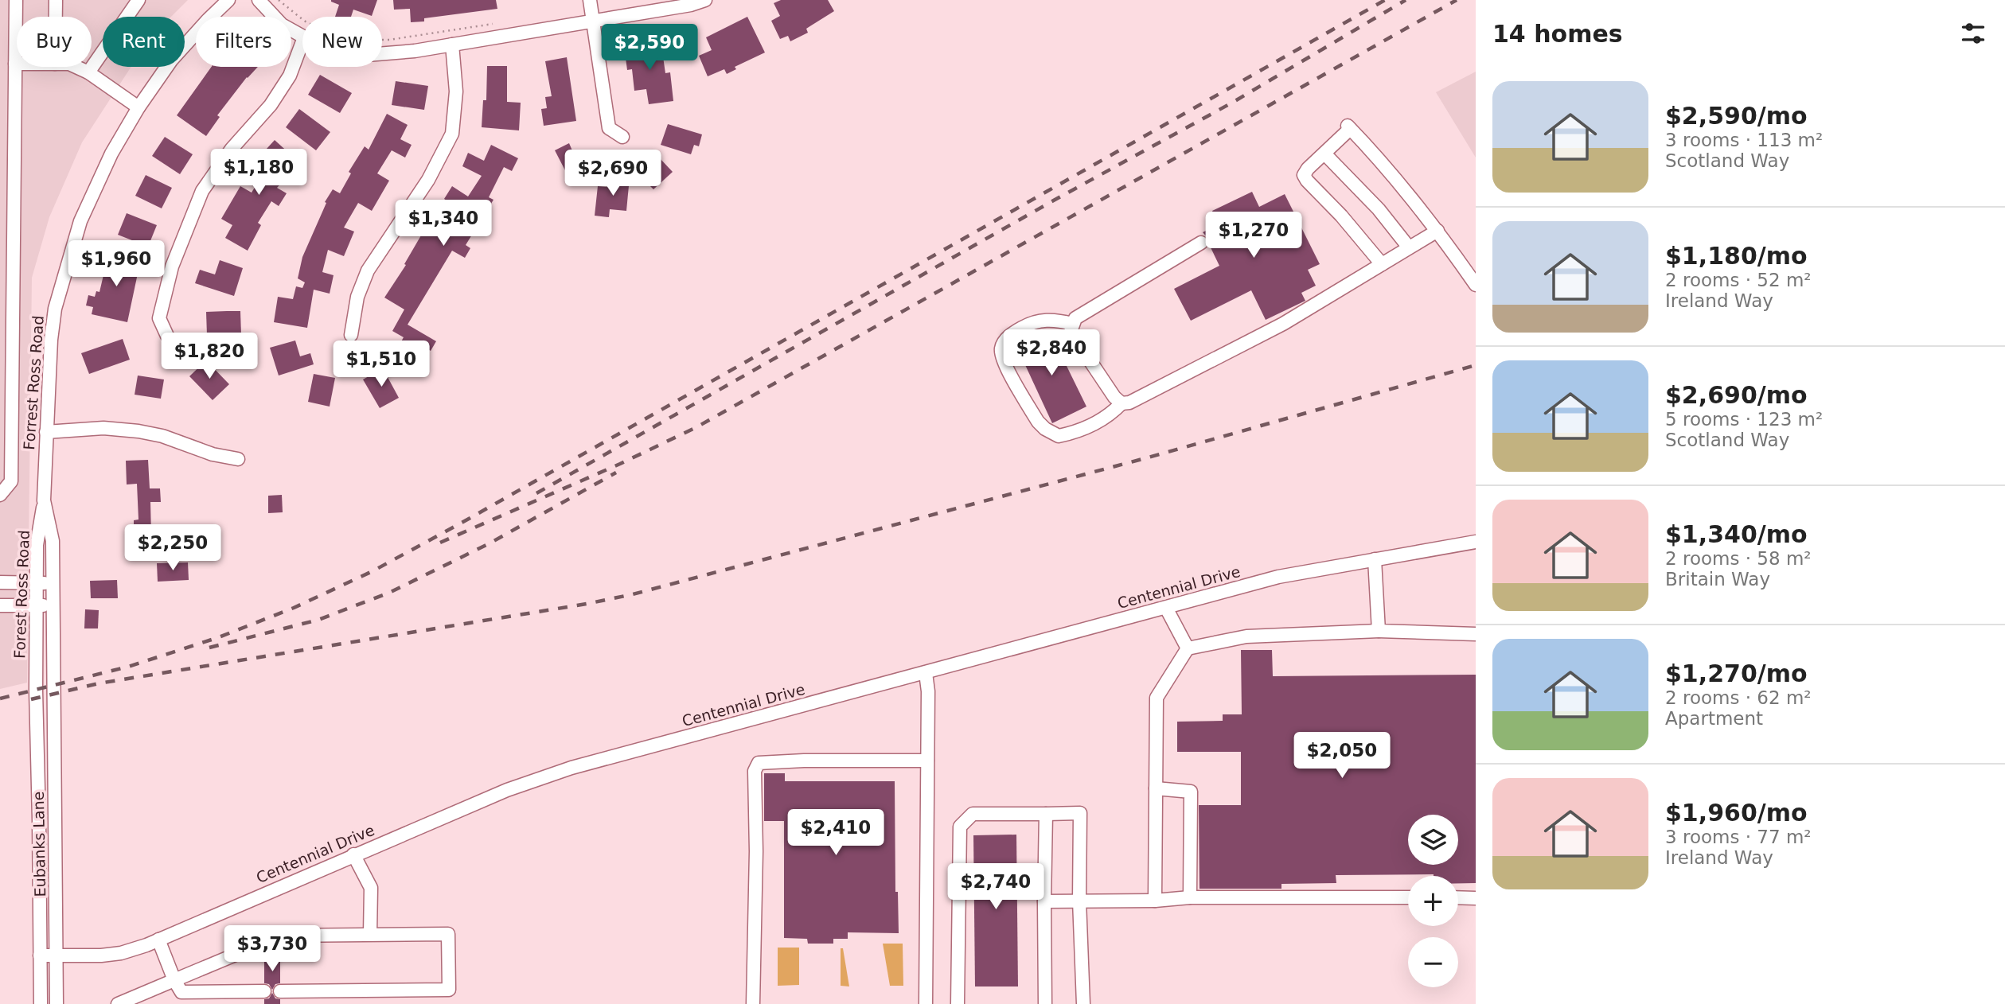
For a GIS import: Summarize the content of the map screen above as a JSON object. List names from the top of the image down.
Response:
{
  "streets": {
    "street": [
      "Forrest Ross Road",
      "Centennial Drive",
      "Forest Ross Road",
      "Eubanks Lane"
    ]
  },
  "crossings": [
    ["Forrest Ross Road", "Forest Ross Road"],
    ["Forrest Ross Road", "Eubanks Lane"],
    ["Centennial Drive", "Eubanks Lane"],
    ["Forest Ross Road", "Eubanks Lane"]
  ],
  "page": {
    "heading": "14 homes",
    "chip": [
      "Buy",
      "Rent",
      "Filters",
      "New"
    ],
    "price": [
      "$2,590",
      "$1,180",
      "$2,690",
      "$1,340",
      "$1,270",
      "$1,960",
      "$2,840",
      "$1,820",
      "$1,510",
      "$2,250",
      "$2,050",
      "$2,410",
      "$2,740",
      "$3,730"
    ],
    "list": [
      {
        "name": "$2,590/mo",
        "note": "3 rooms · 113 m² · Scotland Way"
      },
      {
        "name": "$1,180/mo",
        "note": "2 rooms · 52 m² · Ireland Way"
      },
      {
        "name": "$2,690/mo",
        "note": "5 rooms · 123 m² · Scotland Way"
      },
      {
        "name": "$1,340/mo",
        "note": "2 rooms · 58 m² · Britain Way"
      },
      {
        "name": "$1,270/mo",
        "note": "2 rooms · 62 m² · Apartment"
      },
      {
        "name": "$1,960/mo",
        "note": "3 rooms · 77 m² · Ireland Way"
      }
    ],
    "map_buttons": ["+", "−"]
  }
}
